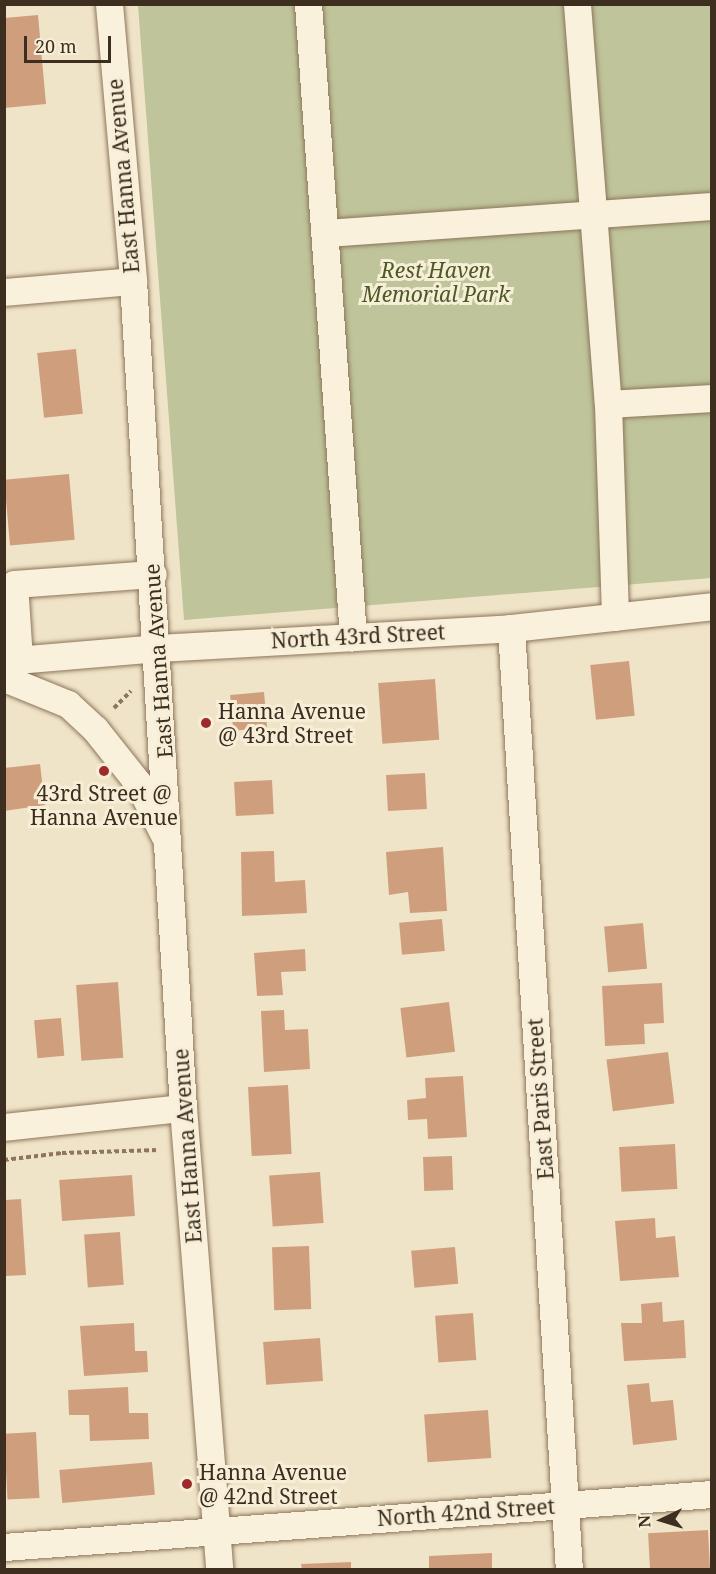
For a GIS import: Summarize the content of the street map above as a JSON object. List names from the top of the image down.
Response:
{
  "streets": {
    "street": [
      "East Hanna Avenue",
      "North 43rd Street",
      "East Paris Street",
      "North 42nd Street"
    ]
  },
  "crossings": [
    ["East Hanna Avenue", "North 43rd Street"],
    ["East Hanna Avenue", "North 42nd Street"],
    ["North 43rd Street", "East Paris Street"],
    ["East Paris Street", "North 42nd Street"]
  ],
  "parks": ["Rest Haven Memorial Park"],
  "places": ["Hanna Avenue @ 43rd Street", "43rd Street @ Hanna Avenue", "Hanna Avenue @ 42nd Street"],
  "scale_bar": "20 m",
  "north": "left"
}
